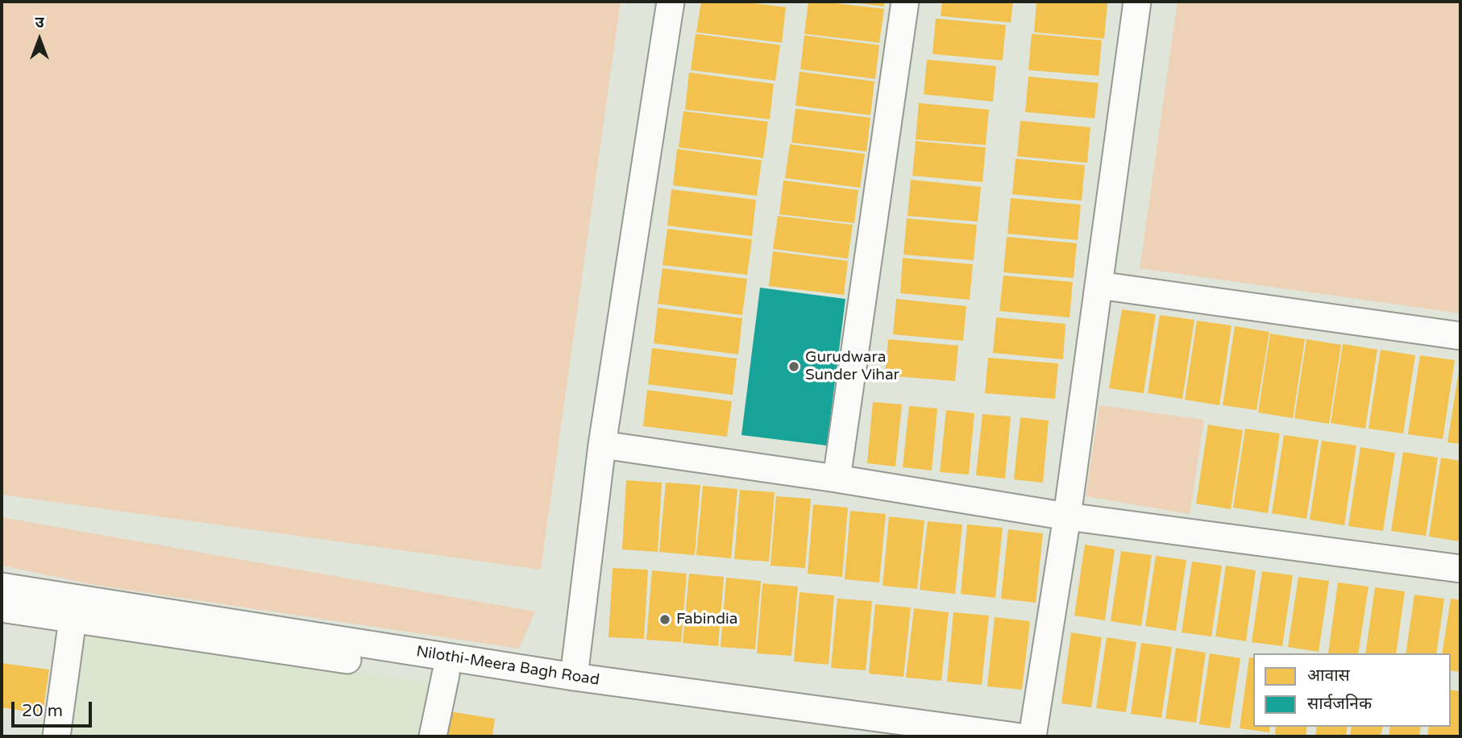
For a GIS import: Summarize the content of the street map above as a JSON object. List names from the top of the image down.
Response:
{
  "streets": {
    "street": ["Nilothi-Meera Bagh Road"]
  },
  "places": ["Gurudwara Sunder Vihar", "Fabindia"],
  "legend": ["आवास", "सार्वजनिक"],
  "scale_bar": "20 m",
  "north": "top"
}
